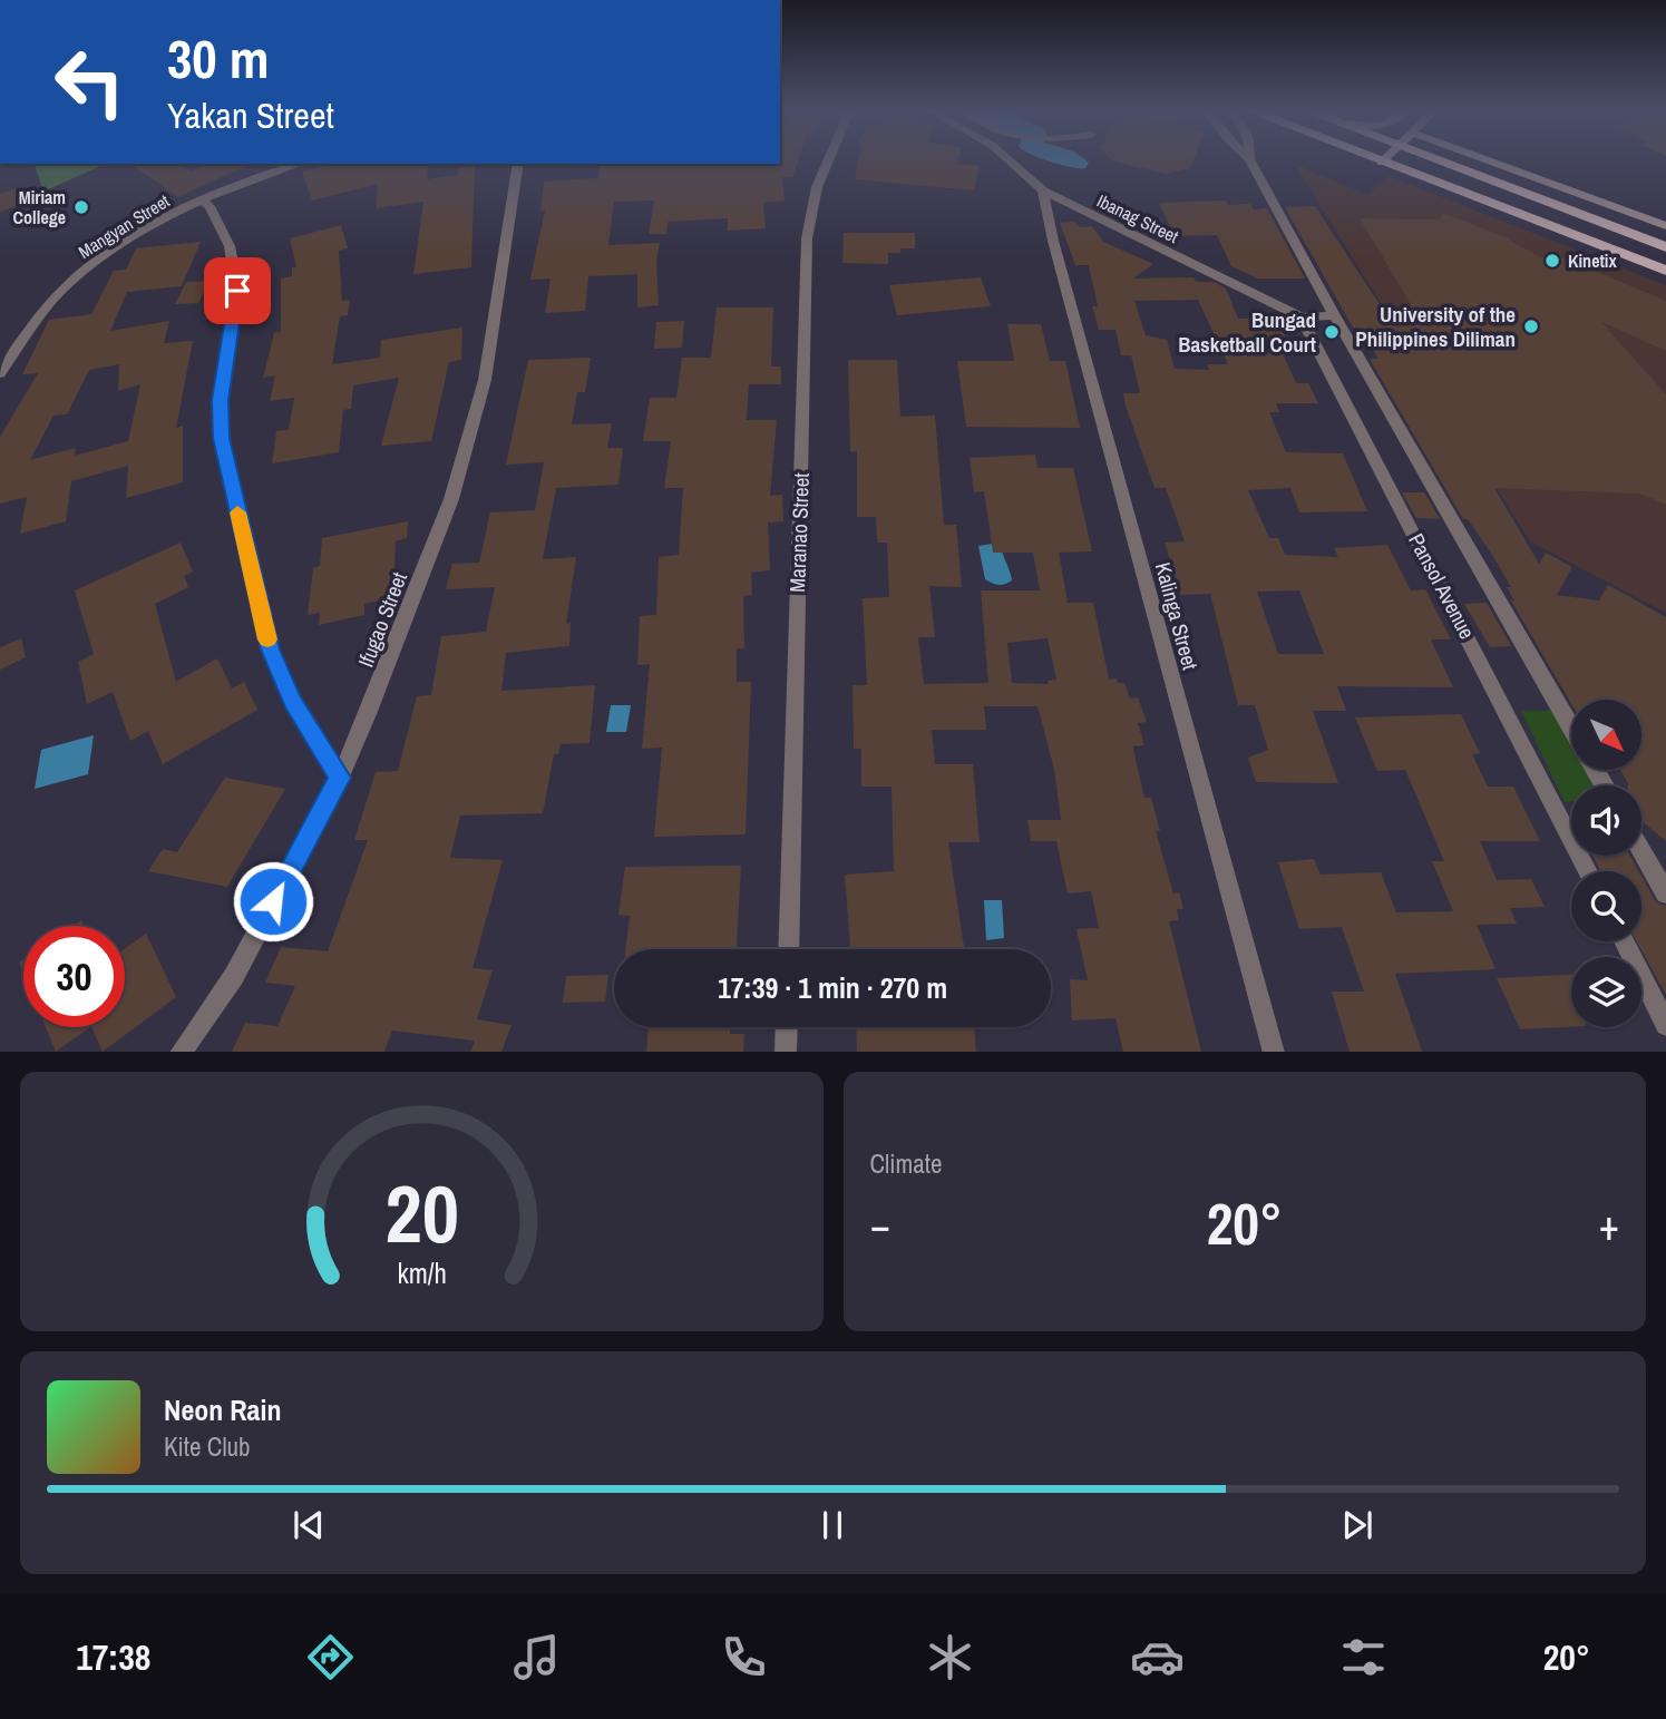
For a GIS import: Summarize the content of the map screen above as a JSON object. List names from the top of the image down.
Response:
{
  "streets": {
    "street": [
      "Ibanag Street",
      "Mangyan Street",
      "Maranao Street",
      "Pansol Avenue",
      "Kalinga Street",
      "Ifugao Street"
    ]
  },
  "crossings": [
    ["Ibanag Street", "Pansol Avenue"],
    ["Ibanag Street", "Kalinga Street"]
  ],
  "places": [
    "Miriam College",
    "Kinetix",
    "University of the Philippines Diliman",
    "Bungad Basketball Court"
  ],
  "north": "bottom right",
  "page": {
    "turn": ["30 m", "Yakan Street"],
    "limit": "30",
    "trip": "17:39 · 1 min · 270 m",
    "tile": "Climate",
    "heat": ["−", "20°", "+"],
    "song": ["Neon Rain", "Kite Club"],
    "tabs": ["17:38", "20°"],
    "gauge": ["20", "km/h"]
  }
}
